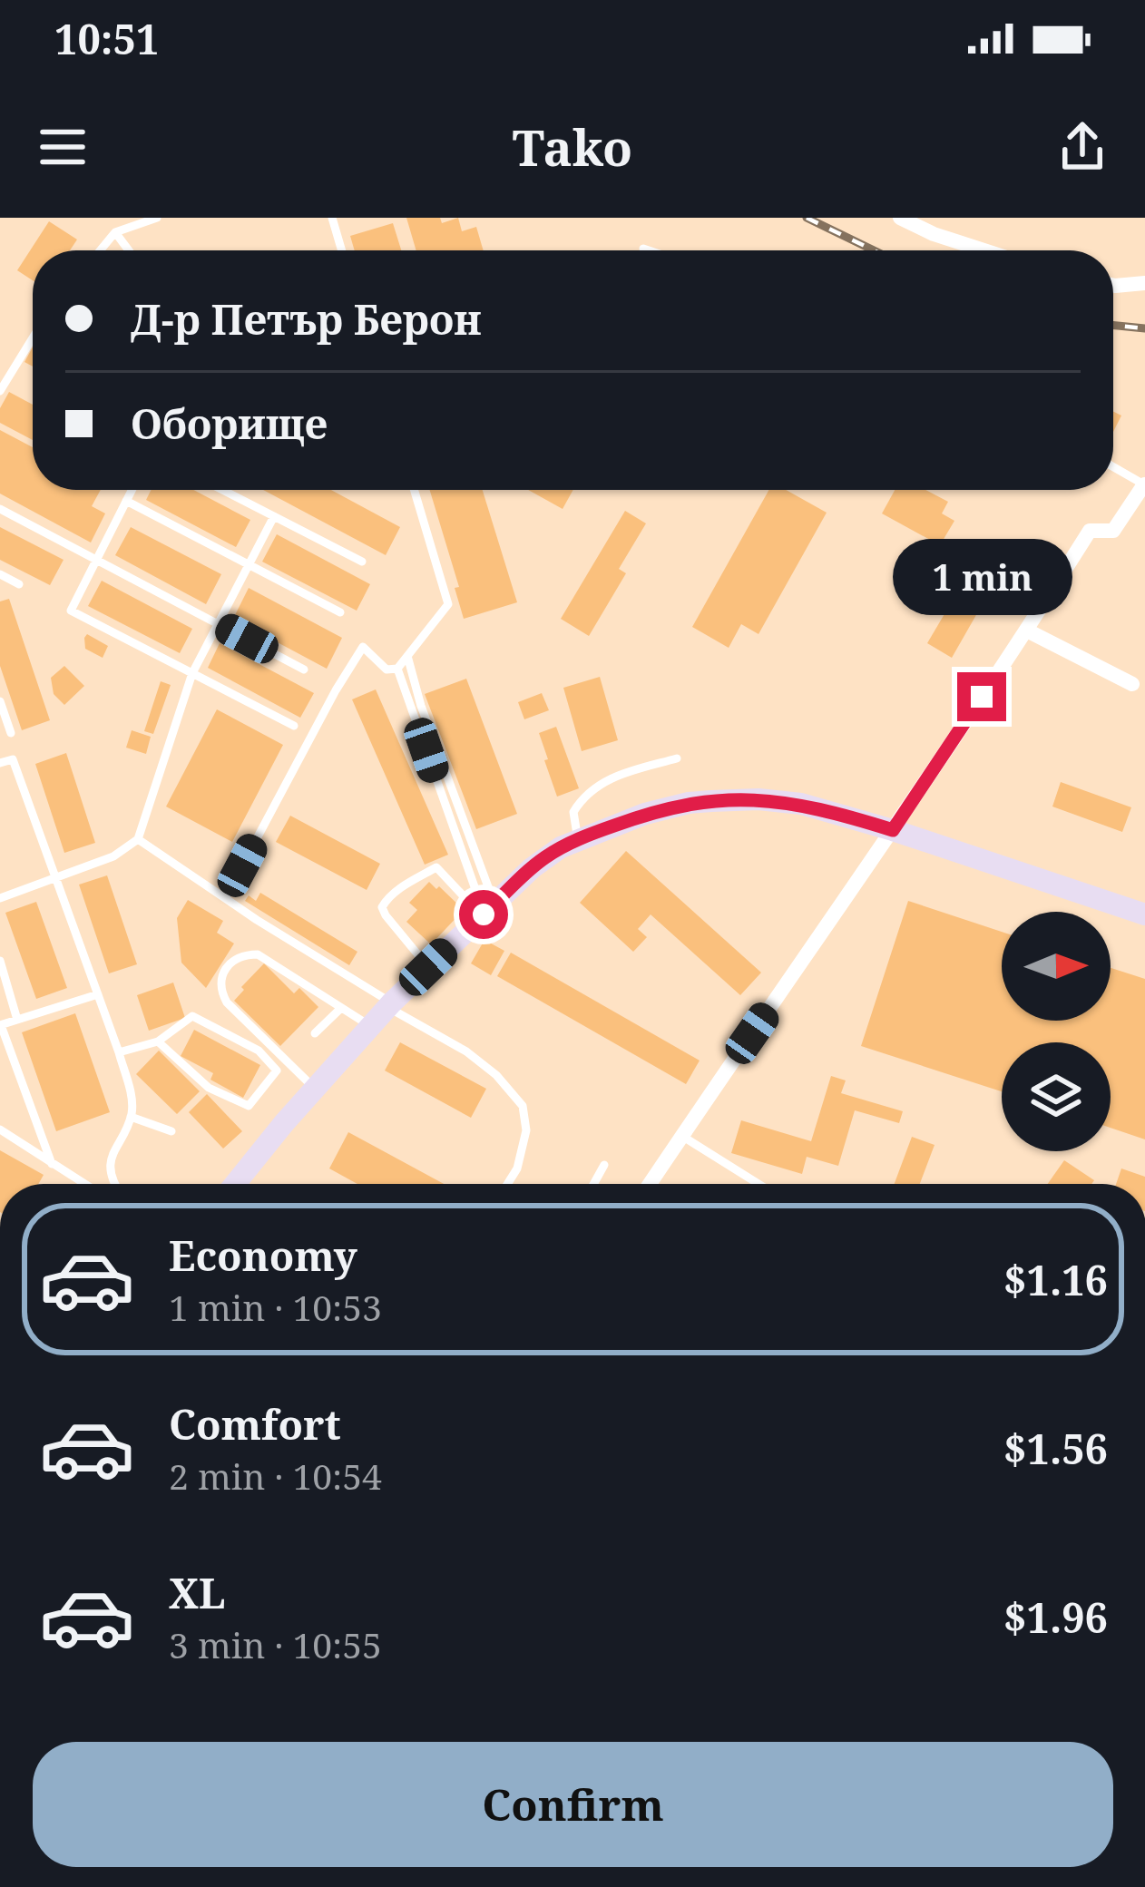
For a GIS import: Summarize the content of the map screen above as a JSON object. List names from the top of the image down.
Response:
{
  "north": "right",
  "page": {
    "status": "10:51",
    "header": "Tako",
    "banner": ["Д-р Петър Берон", "Оборище"],
    "bubble": "1 min",
    "list": [
      {
        "name": "Economy",
        "note": "1 min · 10:53",
        "value": "$1.16"
      },
      {
        "name": "Comfort",
        "note": "2 min · 10:54",
        "value": "$1.56"
      },
      {
        "name": "XL",
        "note": "3 min · 10:55",
        "value": "$1.96"
      }
    ],
    "buttons": "Confirm"
  }
}
